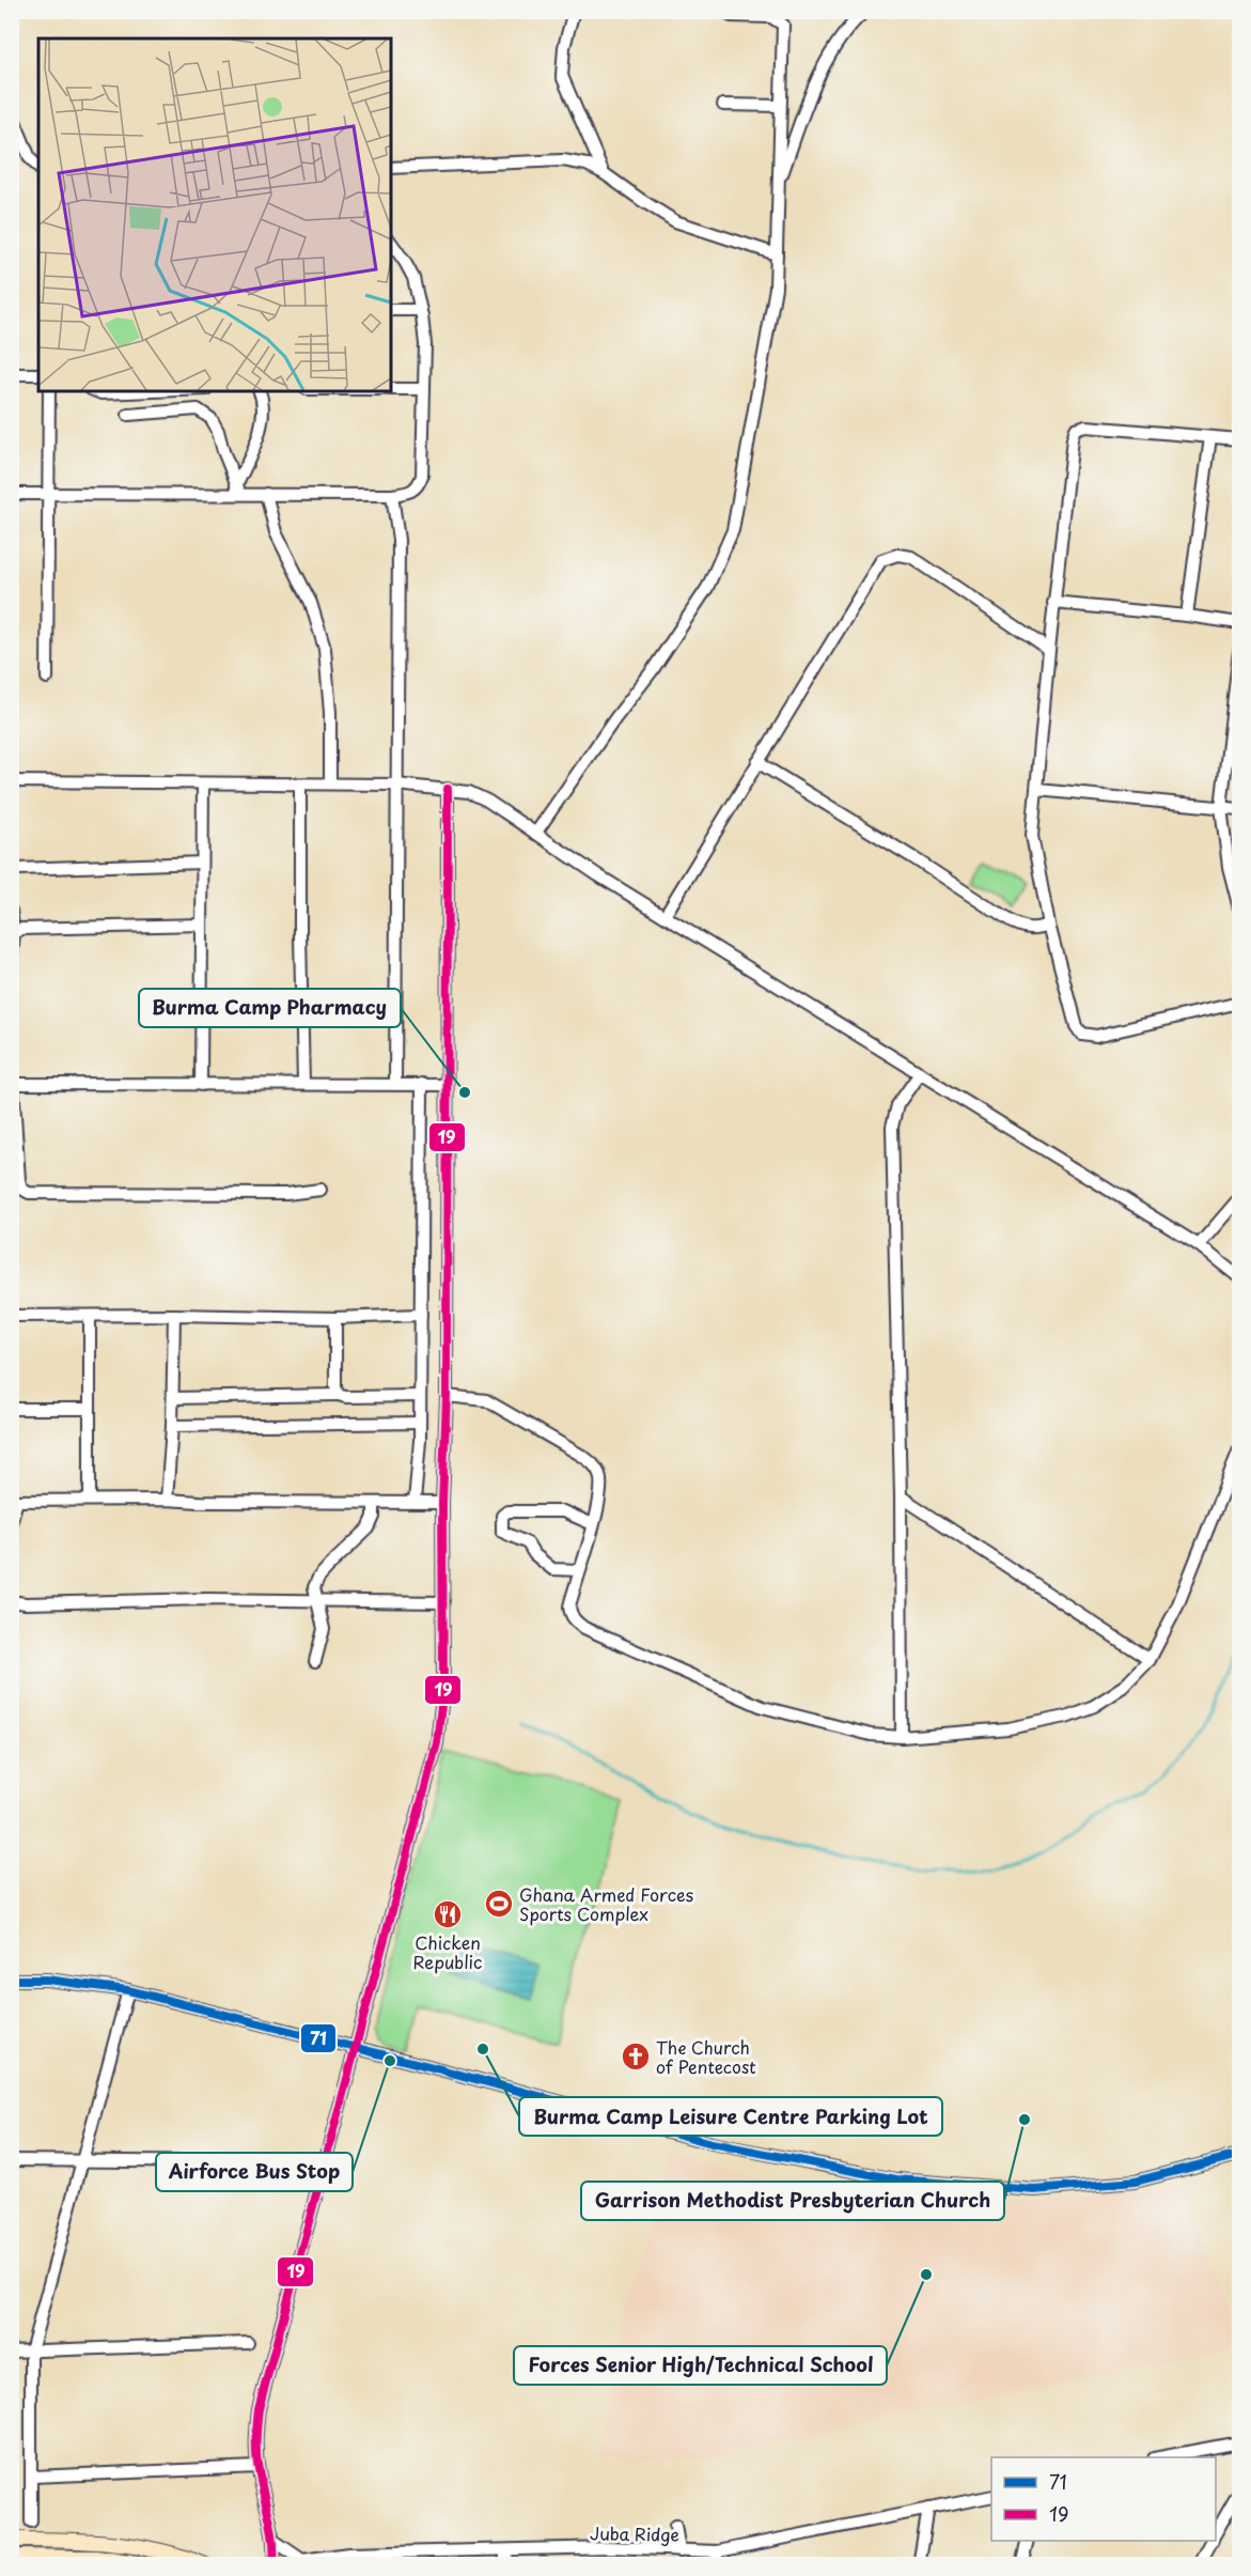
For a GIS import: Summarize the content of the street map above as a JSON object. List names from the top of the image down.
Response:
{
  "streets": {
    "street": ["Juba Ridge"]
  },
  "places": {
    "other": [
      "Burma Camp Pharmacy",
      "Burma Camp Leisure Centre Parking Lot",
      "Airforce Bus Stop",
      "Garrison Methodist Presbyterian Church",
      "Forces Senior High/Technical School"
    ],
    "sports": ["Ghana Armed Forces Sports Complex"],
    "restaurant": ["Chicken Republic"],
    "church": ["The Church of Pentecost"]
  },
  "lines": ["transit line 19", "transit line 71"],
  "legend": ["71", "19"]
}
